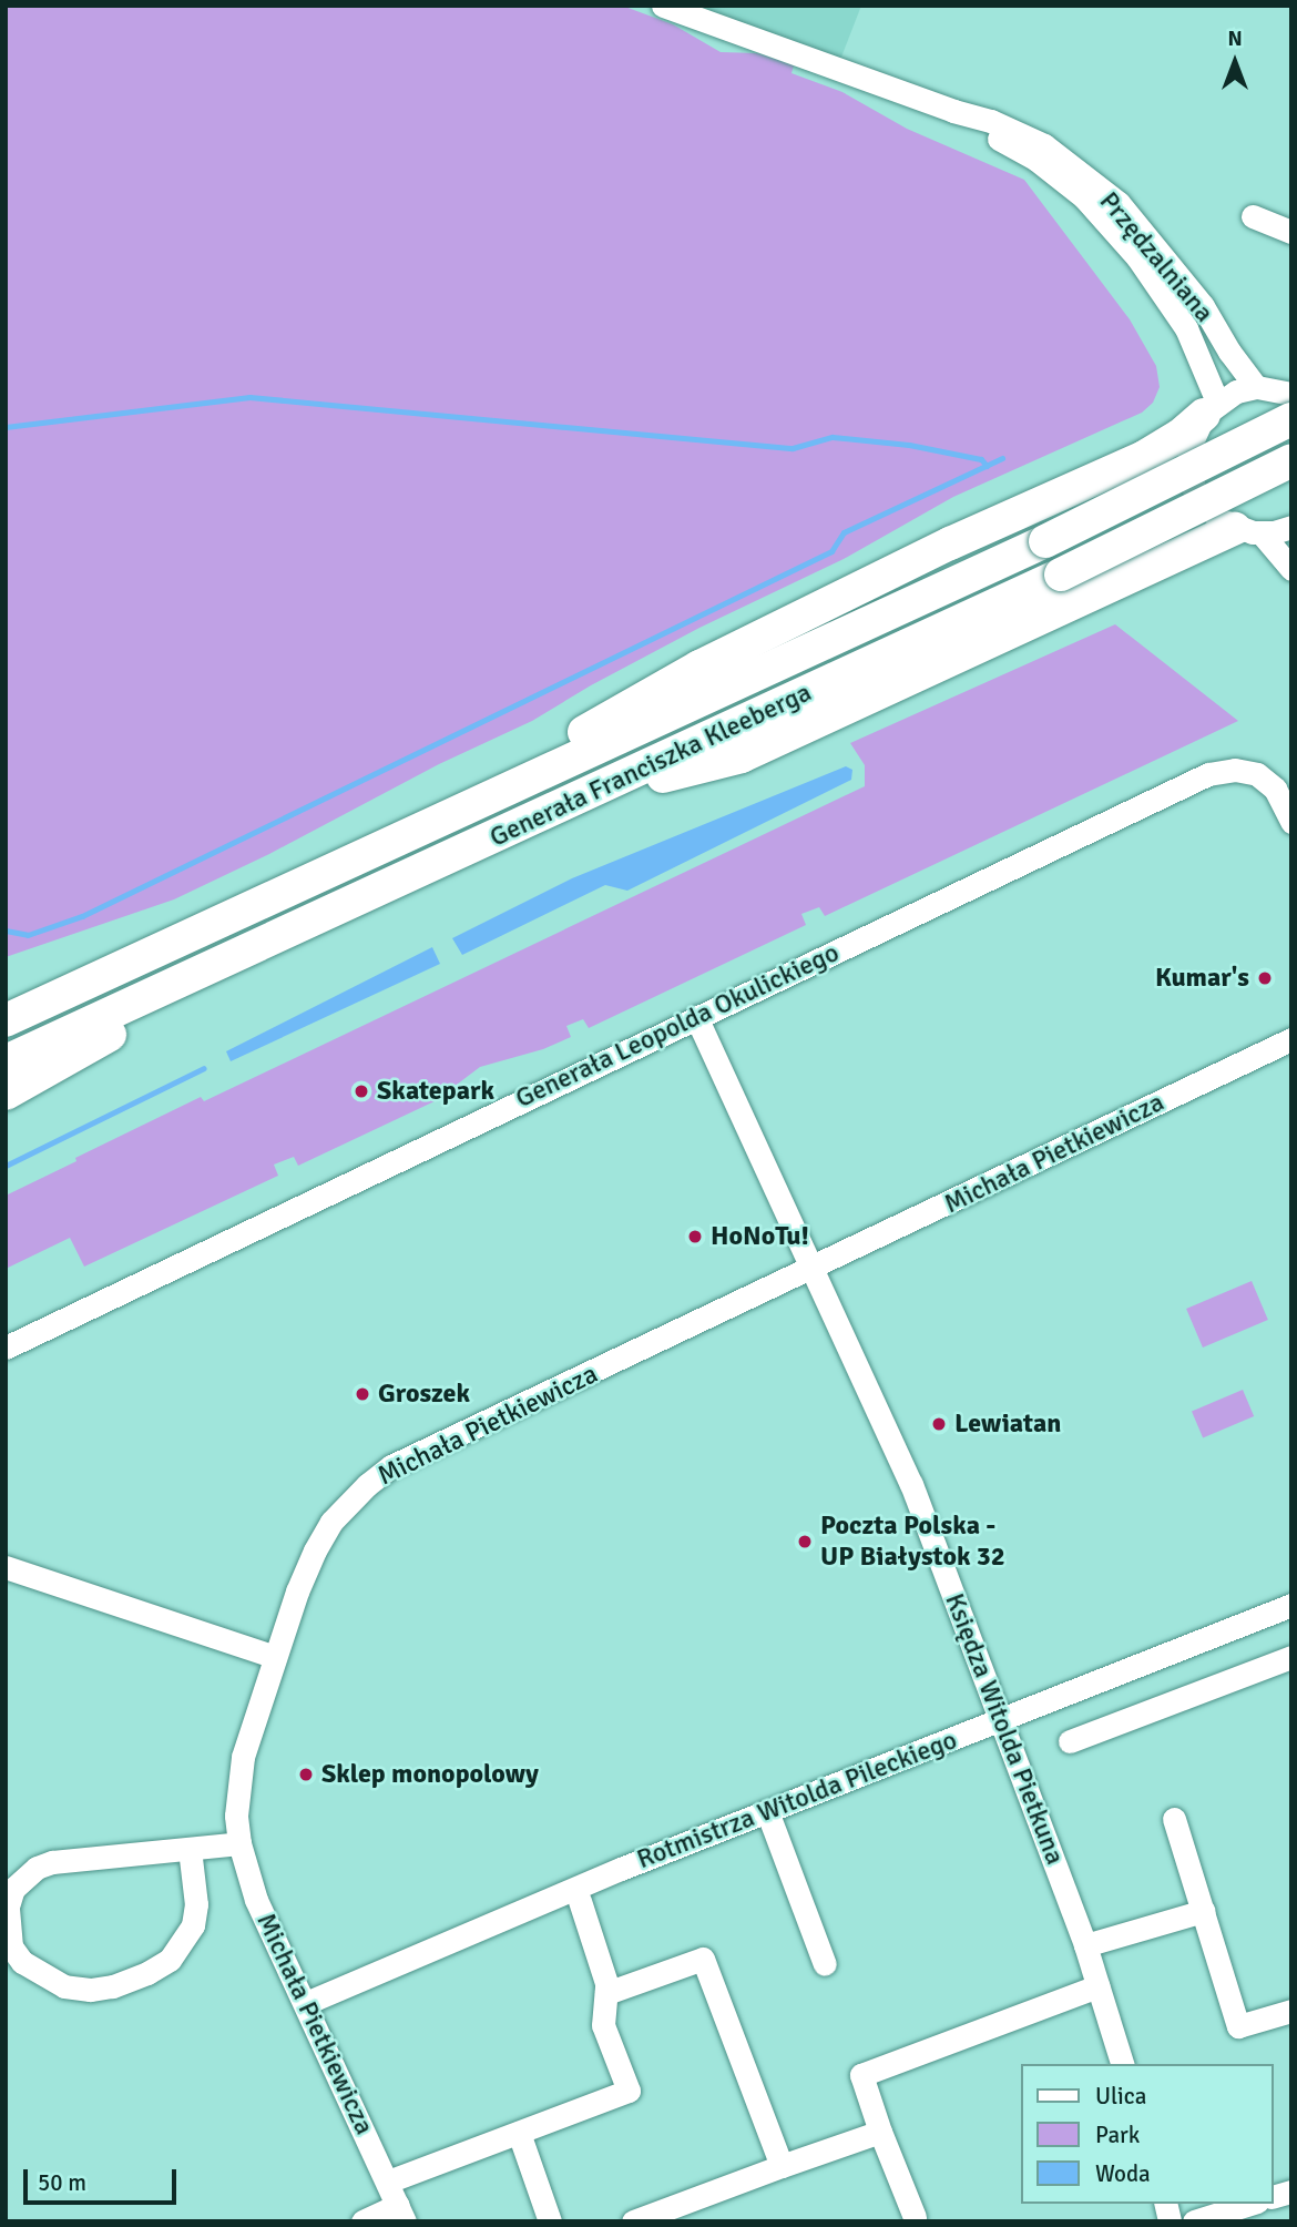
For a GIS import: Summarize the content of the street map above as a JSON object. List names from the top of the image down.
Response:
{
  "streets": {
    "highway": ["Generała Franciszka Kleeberga"],
    "street": [
      "Przędzalniana",
      "Generała Leopolda Okulickiego",
      "Michała Pietkiewicza",
      "Księdza Witolda Pietkuna",
      "Rotmistrza Witolda Pileckiego"
    ]
  },
  "crossings": [
    ["Generała Leopolda Okulickiego", "Księdza Witolda Pietkuna"],
    ["Michała Pietkiewicza", "Księdza Witolda Pietkuna"],
    ["Michała Pietkiewicza", "Rotmistrza Witolda Pileckiego"],
    ["Księdza Witolda Pietkuna", "Rotmistrza Witolda Pileckiego"]
  ],
  "places": [
    "Kumar's",
    "Skatepark",
    "HoNoTu!",
    "Groszek",
    "Lewiatan",
    "Poczta Polska - UP Białystok 32",
    "Sklep monopolowy"
  ],
  "legend": ["Ulica", "Park", "Woda"],
  "scale_bar": "50 m",
  "north": "top"
}
